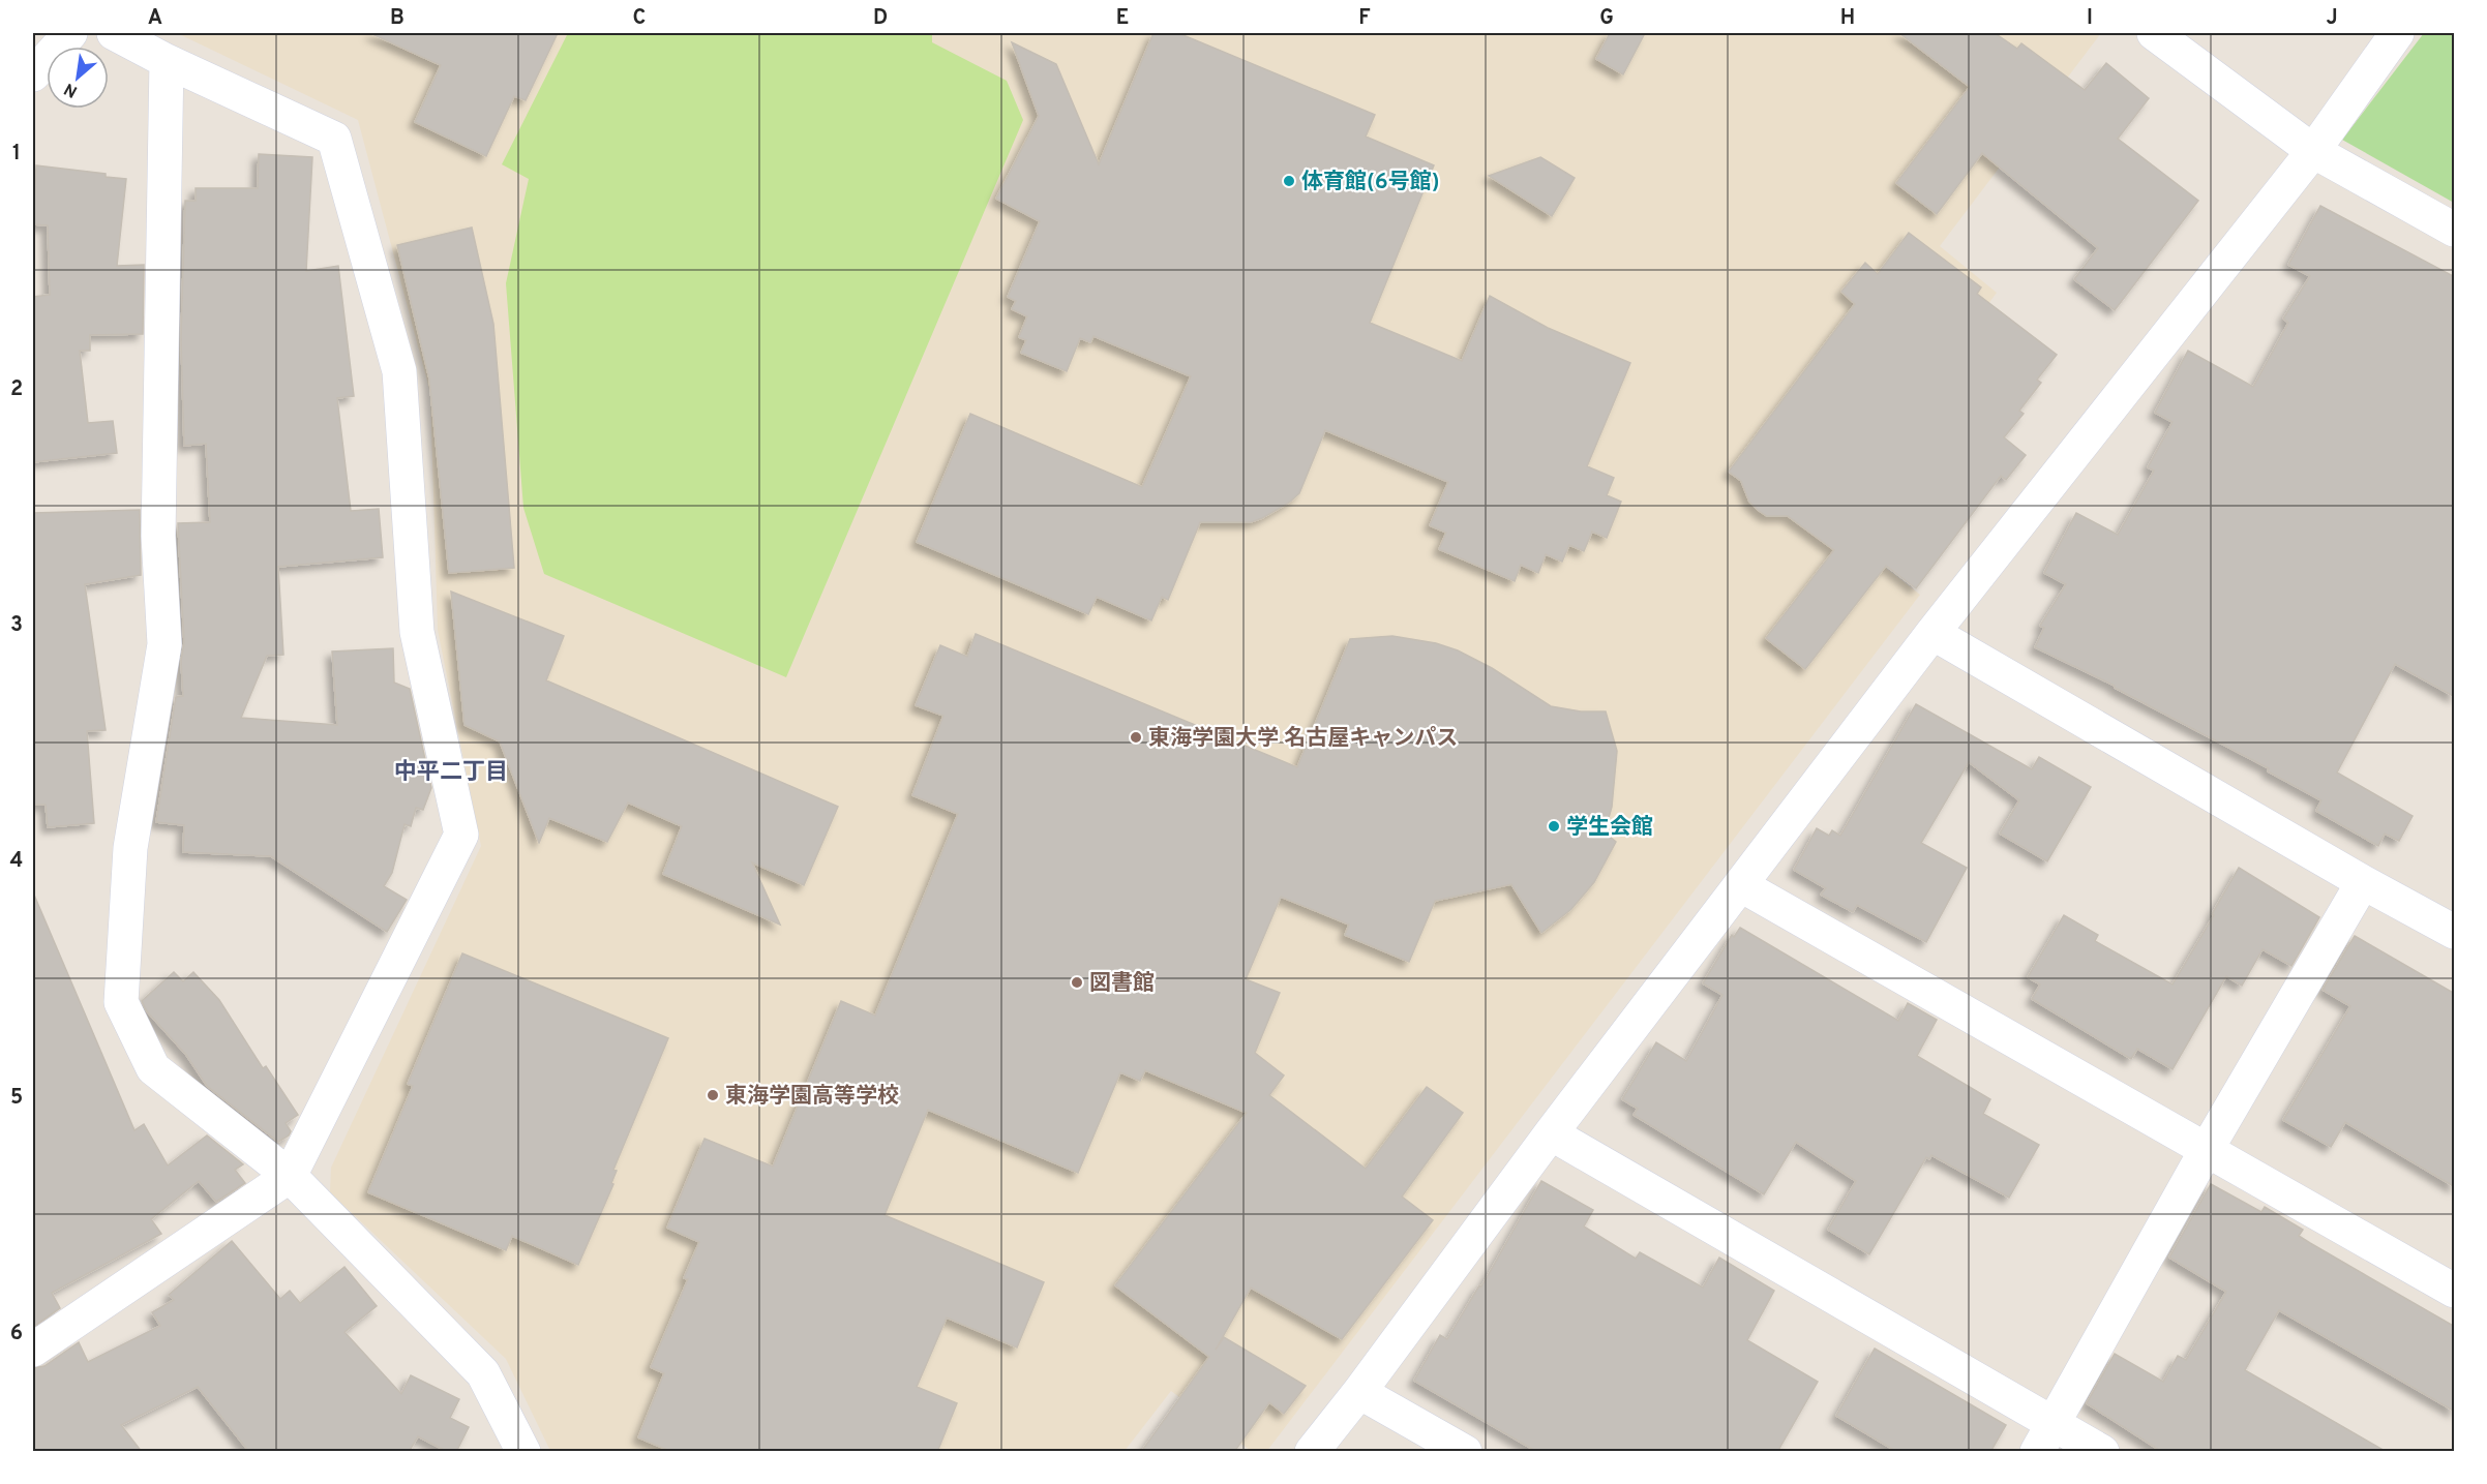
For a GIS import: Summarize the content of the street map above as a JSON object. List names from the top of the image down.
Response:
{
  "districts": ["中平二丁目"],
  "places": [
    "体育館(6号館)",
    "東海学園大学 名古屋キャンパス",
    "学生会館",
    "図書館",
    "東海学園高等学校"
  ],
  "north": "bottom left",
  "grid": {
    "columns": [
      "A",
      "B",
      "C",
      "D",
      "E",
      "F",
      "G",
      "H",
      "I",
      "J"
    ],
    "rows": [
      "1",
      "2",
      "3",
      "4",
      "5",
      "6"
    ]
  }
}
